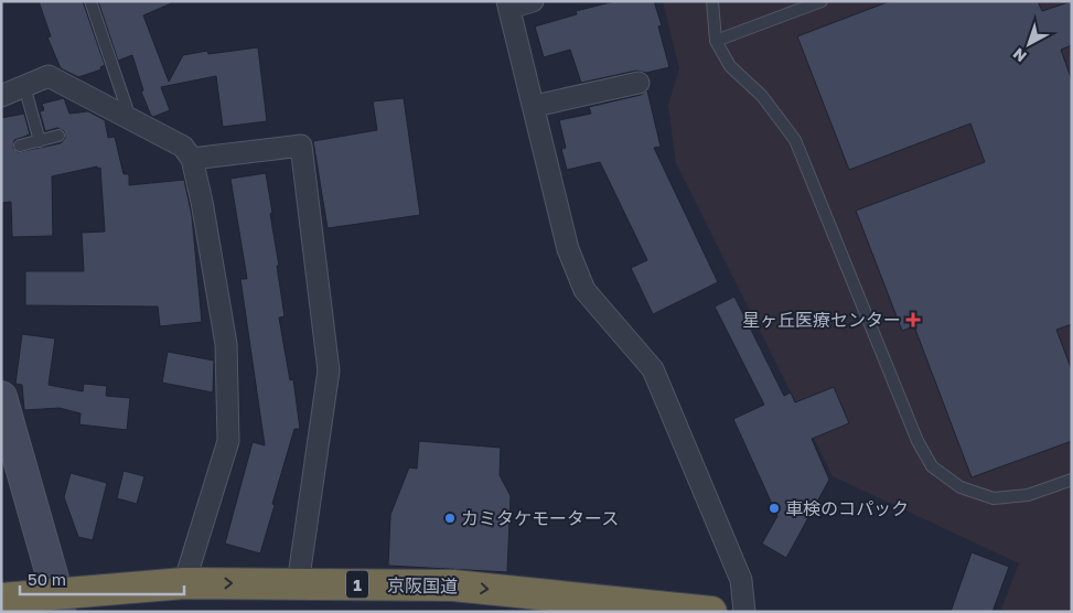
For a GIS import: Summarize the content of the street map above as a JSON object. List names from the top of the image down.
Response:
{
  "streets": {
    "highway": ["1", "京阪国道"]
  },
  "one_way": ["京阪国道"],
  "places": {
    "health": ["星ヶ丘医療センター"],
    "other": ["車検のコパック", "カミタケモータース"]
  },
  "scale_bar": "50 m",
  "north": "bottom left"
}
